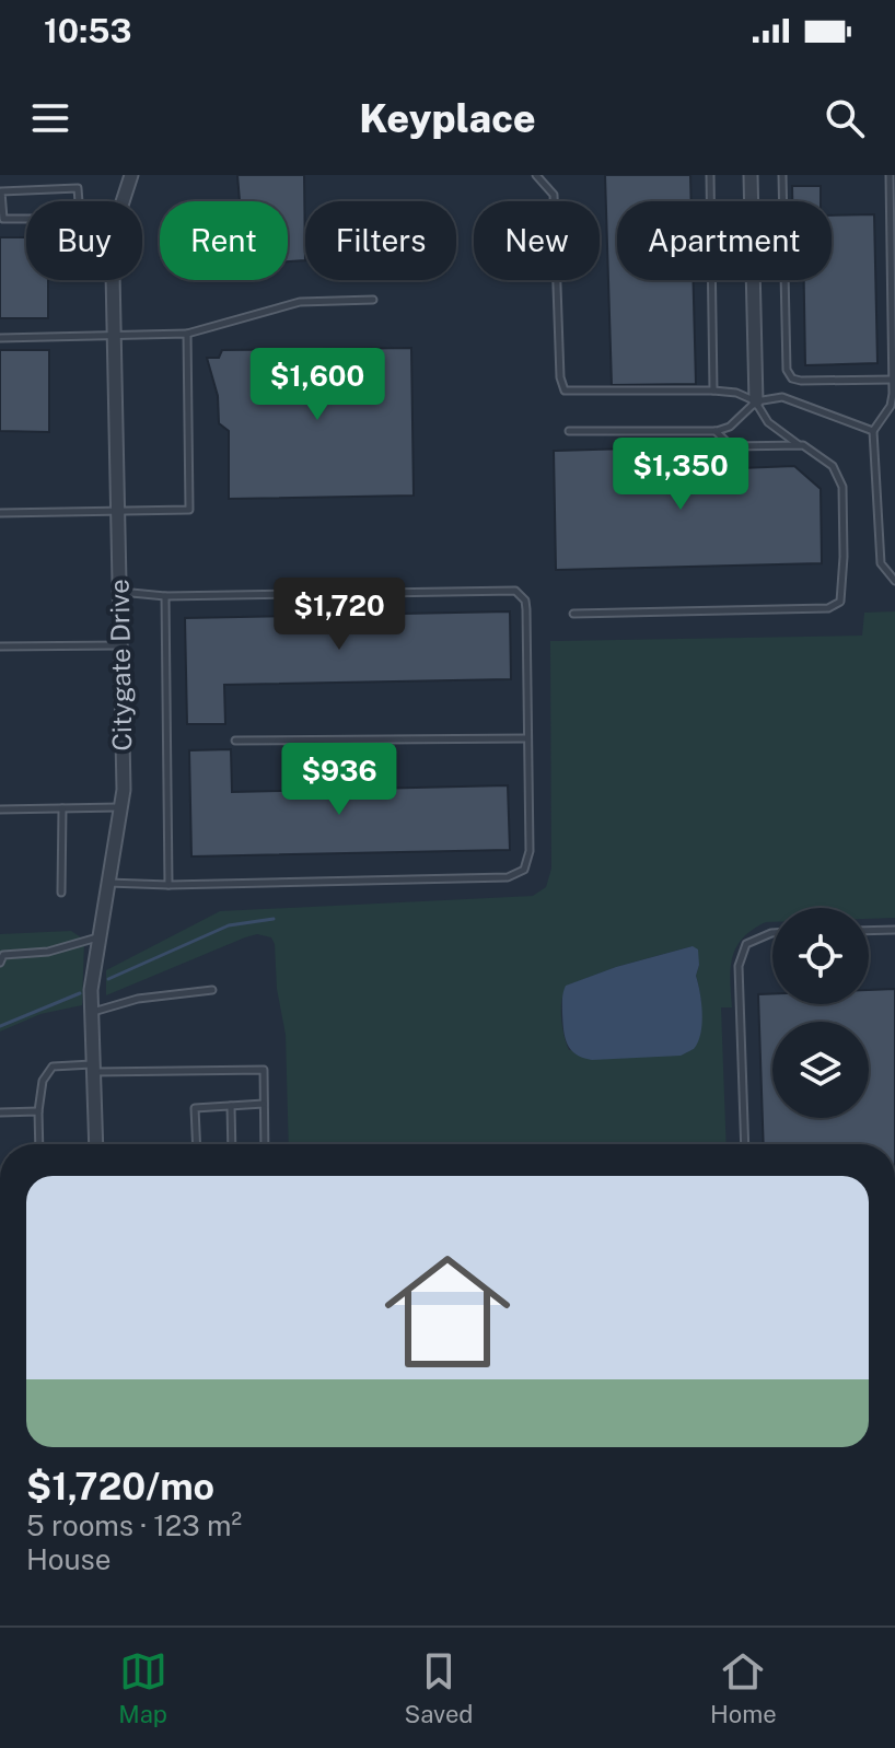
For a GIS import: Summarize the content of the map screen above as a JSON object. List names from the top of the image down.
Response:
{
  "streets": {
    "street": ["Citygate Drive"]
  },
  "page": {
    "status": "10:53",
    "header": "Keyplace",
    "chip": [
      "Buy",
      "Rent",
      "Filters",
      "New",
      "Apartment"
    ],
    "price": [
      "$1,600",
      "$1,350",
      "$1,720",
      "$936"
    ],
    "list": [
      {
        "name": "$1,720/mo",
        "note": "5 rooms · 123 m² · House"
      }
    ],
    "tabs": ["Map", "Saved", "Home"]
  }
}
